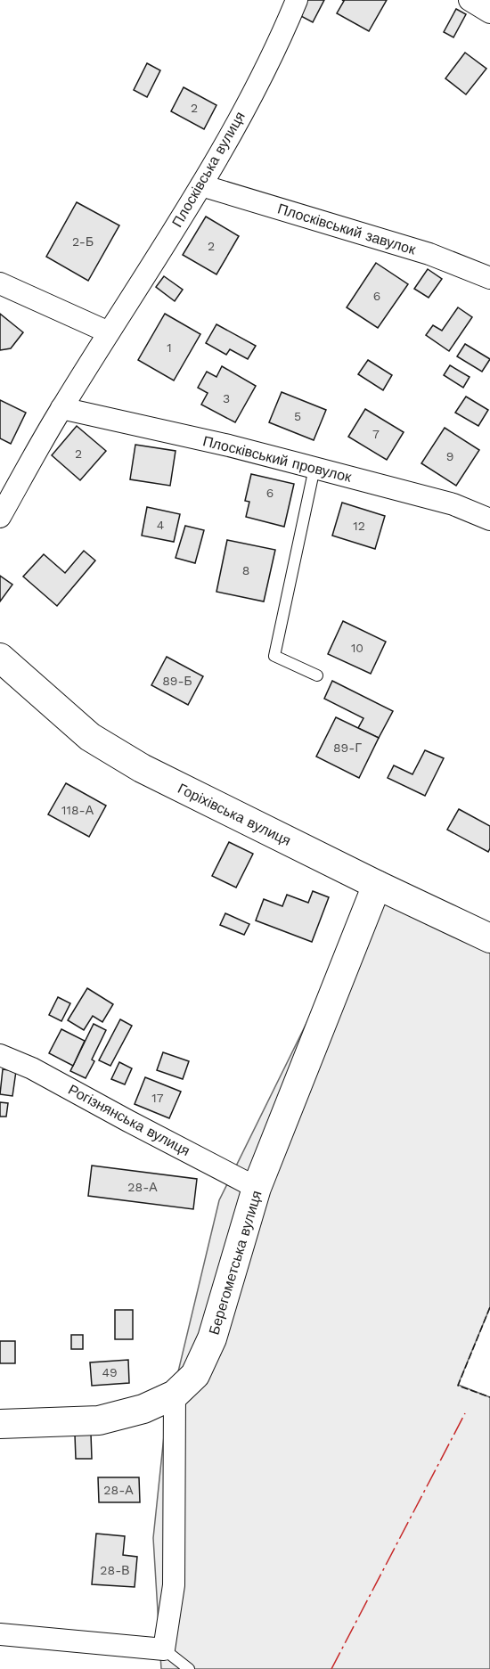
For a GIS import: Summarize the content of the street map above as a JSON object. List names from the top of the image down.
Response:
{
  "streets": {
    "street": [
      "Плосківська вулиця",
      "Плосківський завулок",
      "Плосківський провулок",
      "Горіхівська вулиця",
      "Рогізнянська вулиця",
      "Берегометська вулиця"
    ]
  },
  "crossings": [
    ["Плосківська вулиця", "Плосківський завулок"],
    ["Плосківська вулиця", "Плосківський провулок"],
    ["Горіхівська вулиця", "Берегометська вулиця"],
    ["Рогізнянська вулиця", "Берегометська вулиця"]
  ],
  "house_numbers": [
    "2",
    "2-Б",
    "2",
    "6",
    "1",
    "3",
    "5",
    "7",
    "2",
    "9",
    "6",
    "4",
    "12",
    "8",
    "10",
    "89-Б",
    "89-Г",
    "118-А",
    "17",
    "28-А",
    "49",
    "28-А",
    "28-В"
  ]
}
